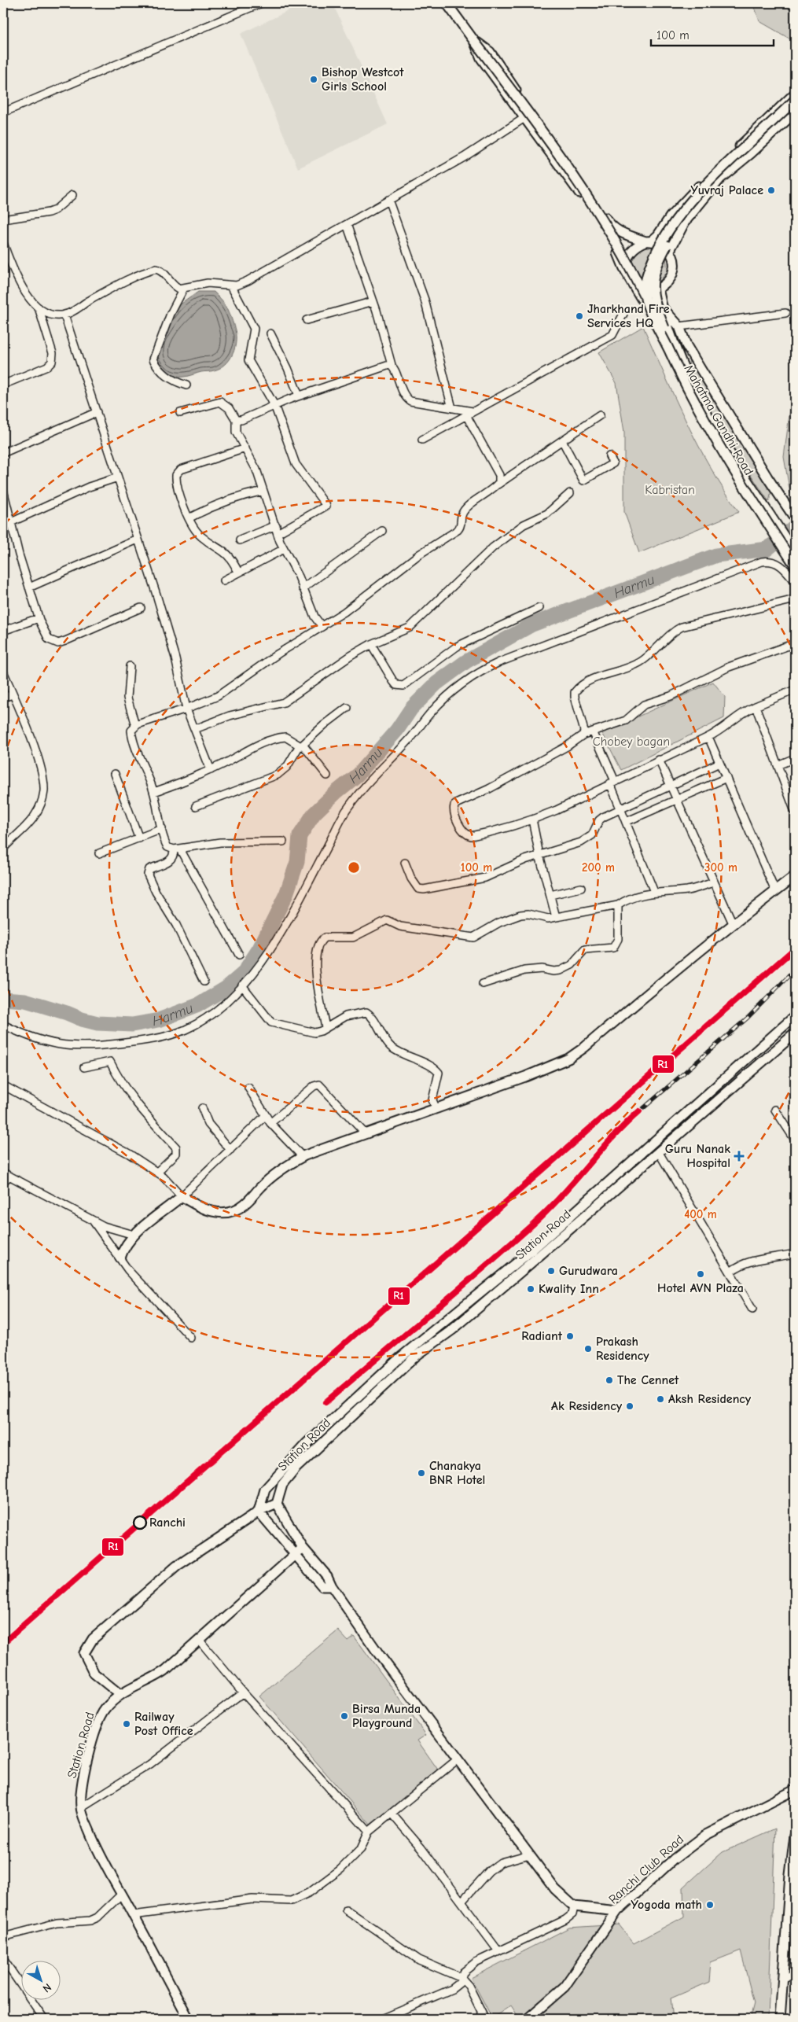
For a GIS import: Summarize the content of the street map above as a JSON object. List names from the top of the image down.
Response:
{
  "streets": {
    "main road": ["Mahatma Gandhi Road", "Station Road", "Ranchi Club Road"]
  },
  "water": ["Harmu"],
  "parks": ["Kabristan", "Chobey bagan"],
  "places": {
    "other": [
      "Bishop Westcot Girls School",
      "Yuvraj Palace",
      "Jharkhand Fire Services HQ",
      "Gurudwara",
      "Hotel AVN Plaza",
      "Kwality Inn",
      "Radiant",
      "Prakash Residency",
      "The Cennet",
      "Aksh Residency",
      "Ak Residency",
      "Chanakya BNR Hotel",
      "Ranchi",
      "Birsa Munda Playground",
      "Railway Post Office",
      "Yogoda math"
    ],
    "health": ["Guru Nanak Hospital"]
  },
  "lines": ["transit line R1"],
  "scale_bar": "100 m",
  "north": "bottom right",
  "rings": [
    "100 m",
    "200 m",
    "300 m",
    "400 m"
  ]
}
